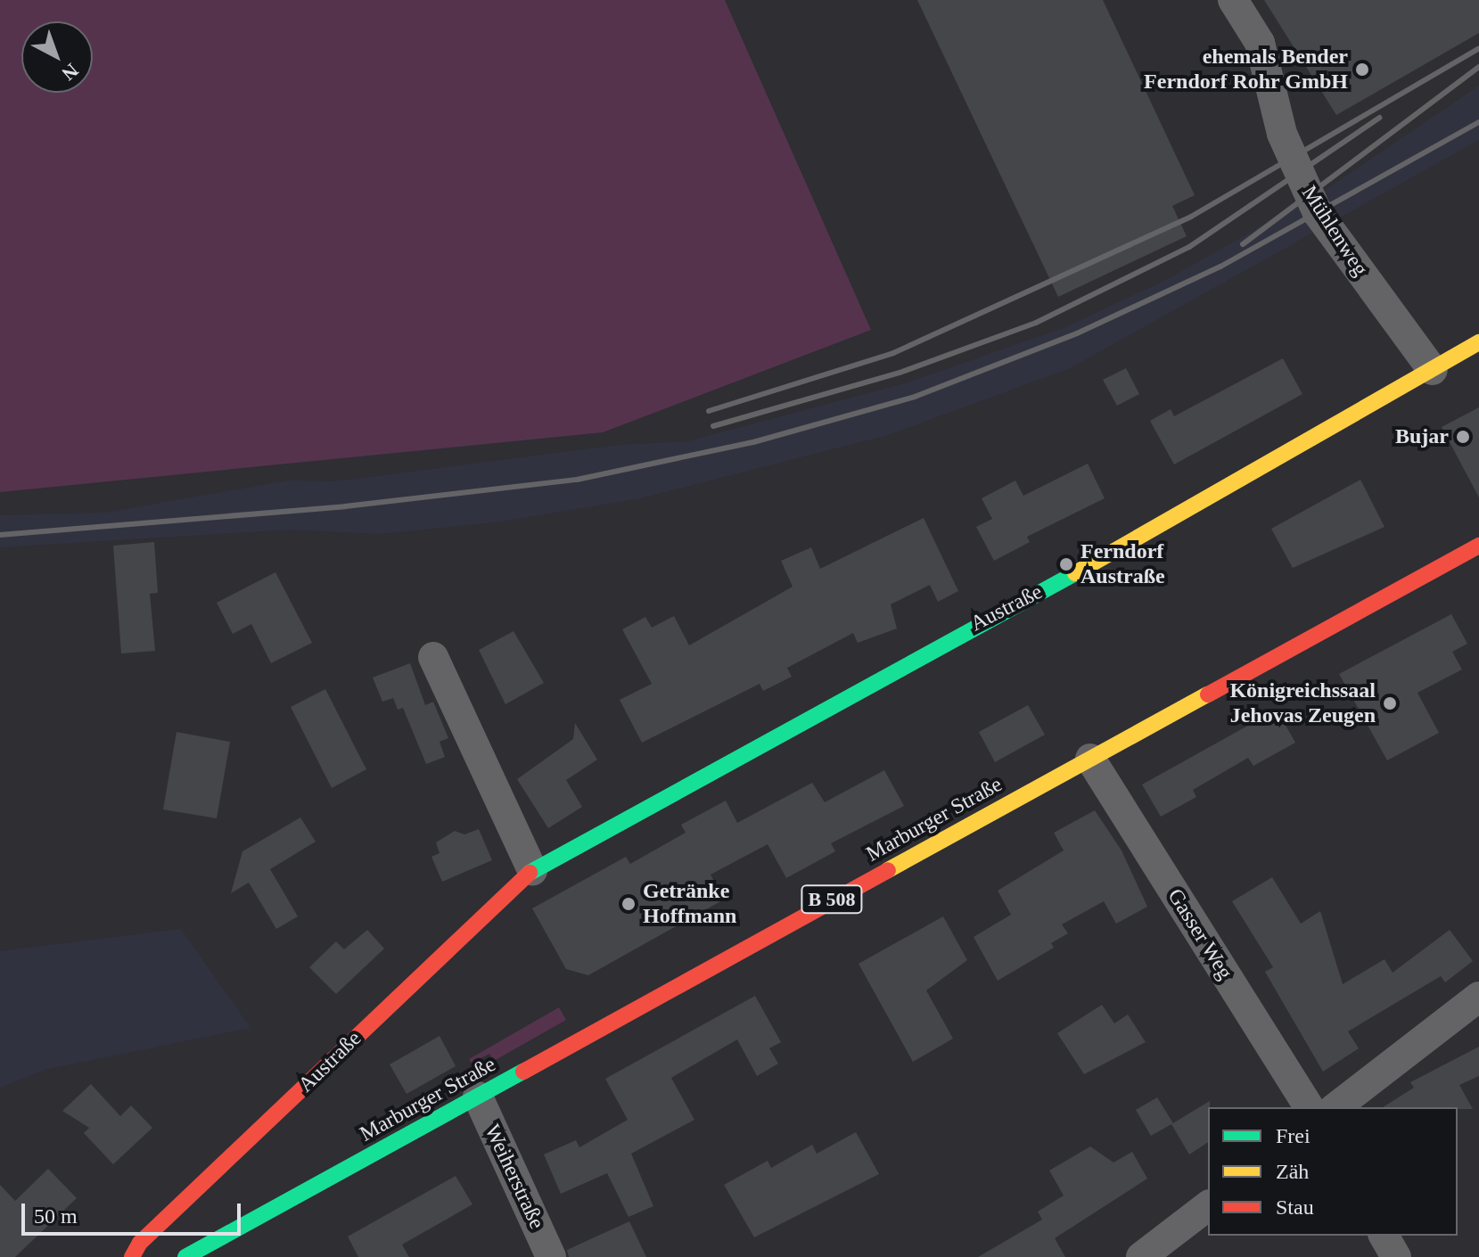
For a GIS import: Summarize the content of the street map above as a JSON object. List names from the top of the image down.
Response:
{
  "streets": {
    "street": [
      "Mühlenweg",
      "Austraße",
      "Marburger Straße",
      "B 508",
      "Gasser Weg",
      "Weiherstraße"
    ]
  },
  "crossings": [
    ["Mühlenweg", "Austraße"],
    ["Marburger Straße", "Gasser Weg"],
    ["Marburger Straße", "Weiherstraße"]
  ],
  "places": [
    "ehemals Bender Ferndorf Rohr GmbH",
    "Bujar",
    "Ferndorf Austraße",
    "Königreichssaal Jehovas Zeugen",
    "Getränke Hoffmann"
  ],
  "legend": ["Frei", "Zäh", "Stau"],
  "scale_bar": "50 m",
  "north": "bottom right"
}
